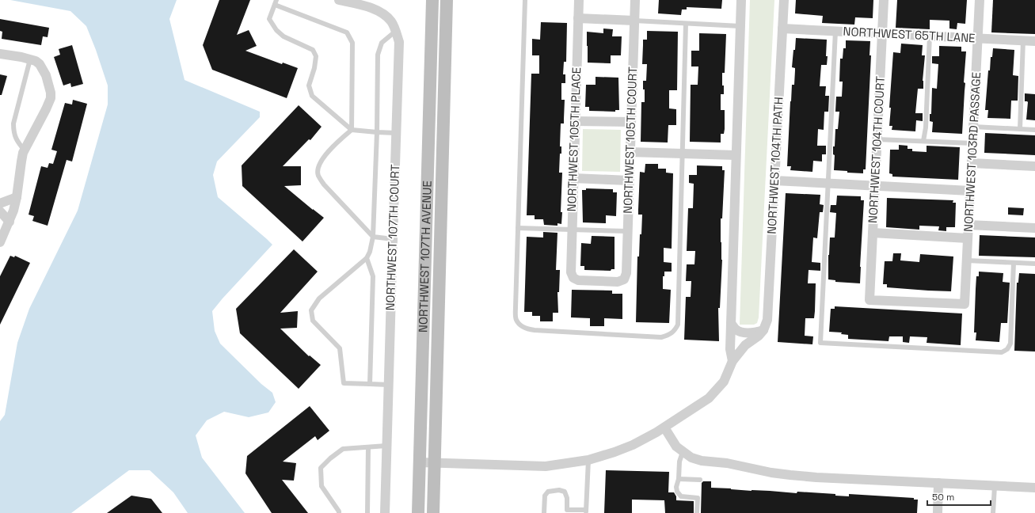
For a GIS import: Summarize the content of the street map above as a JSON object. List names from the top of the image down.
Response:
{
  "streets": {
    "main road": ["NORTHWEST 107TH AVENUE"],
    "street": [
      "NORTHWEST 65TH LANE",
      "NORTHWEST 105TH PLACE",
      "NORTHWEST 105TH COURT",
      "NORTHWEST 104TH COURT",
      "NORTHWEST 103RD PASSAGE",
      "NORTHWEST 104TH PATH",
      "NORTHWEST 107TH COURT"
    ]
  },
  "crossings": [
    ["NORTHWEST 65TH LANE", "NORTHWEST 104TH COURT"],
    ["NORTHWEST 65TH LANE", "NORTHWEST 103RD PASSAGE"],
    ["NORTHWEST 65TH LANE", "NORTHWEST 104TH PATH"],
    ["NORTHWEST 105TH PLACE", "NORTHWEST 105TH COURT"],
    ["NORTHWEST 104TH COURT", "NORTHWEST 103RD PASSAGE"]
  ],
  "scale_bar": "50 m"
}
